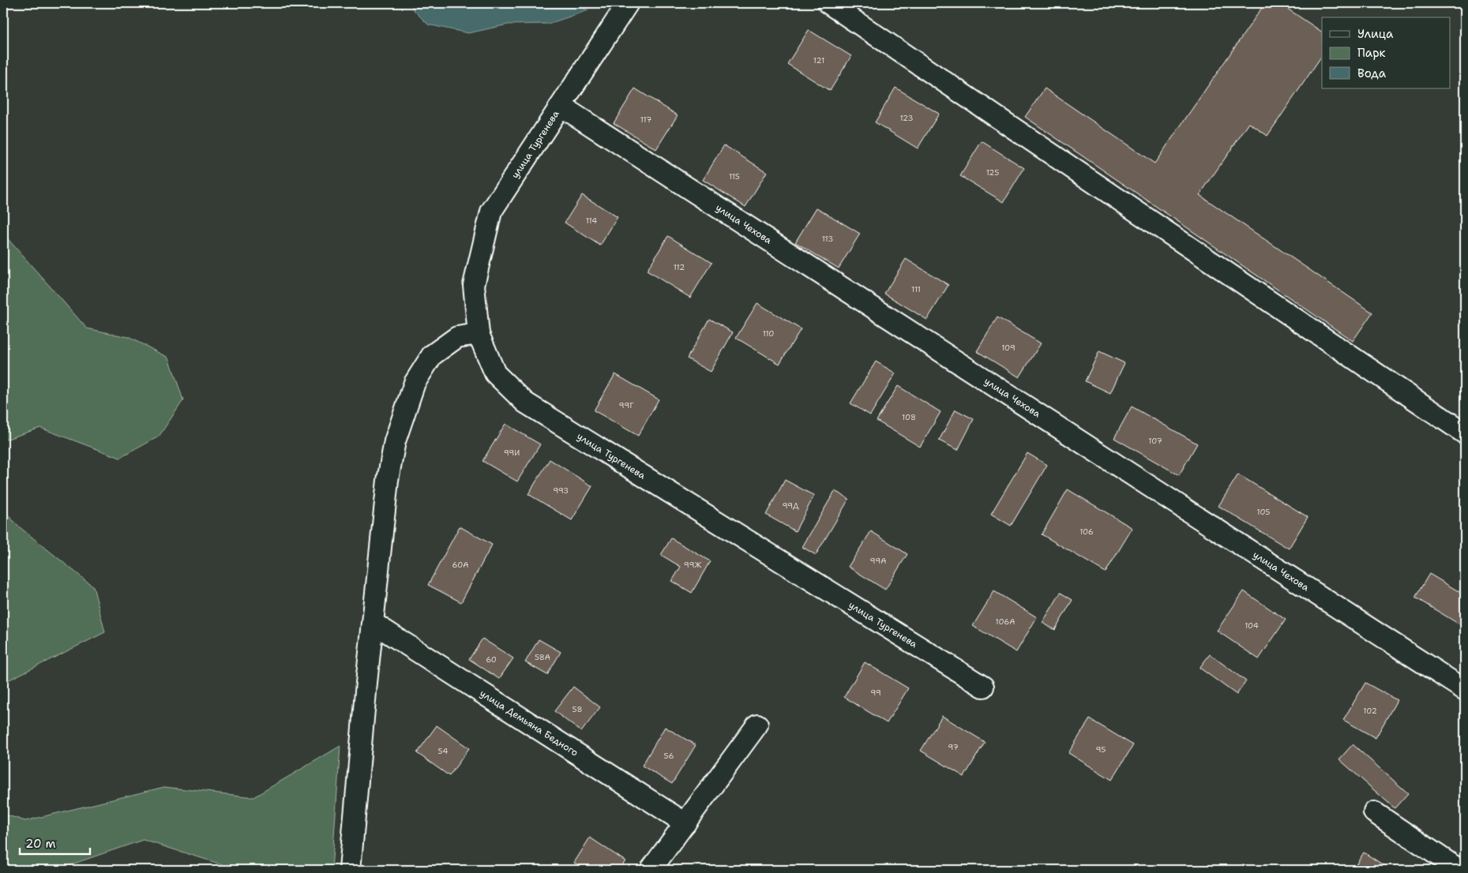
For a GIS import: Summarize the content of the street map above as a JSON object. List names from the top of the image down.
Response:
{
  "streets": {
    "street": ["улица Тургенева", "улица Чехова", "улица Демьяна Бедного"]
  },
  "crossings": [
    ["улица Тургенева", "улица Чехова"]
  ],
  "house_numbers": [
    "121",
    "123",
    "117",
    "125",
    "115",
    "114",
    "113",
    "112",
    "111",
    "110",
    "109",
    "99Г",
    "108",
    "107",
    "99И",
    "99З",
    "99Д",
    "105",
    "106",
    "99А",
    "60А",
    "99Ж",
    "106А",
    "104",
    "58А",
    "60",
    "99",
    "58",
    "102",
    "97",
    "95",
    "54",
    "56"
  ],
  "legend": ["Улица", "Парк", "Вода"],
  "scale_bar": "20 m"
}
